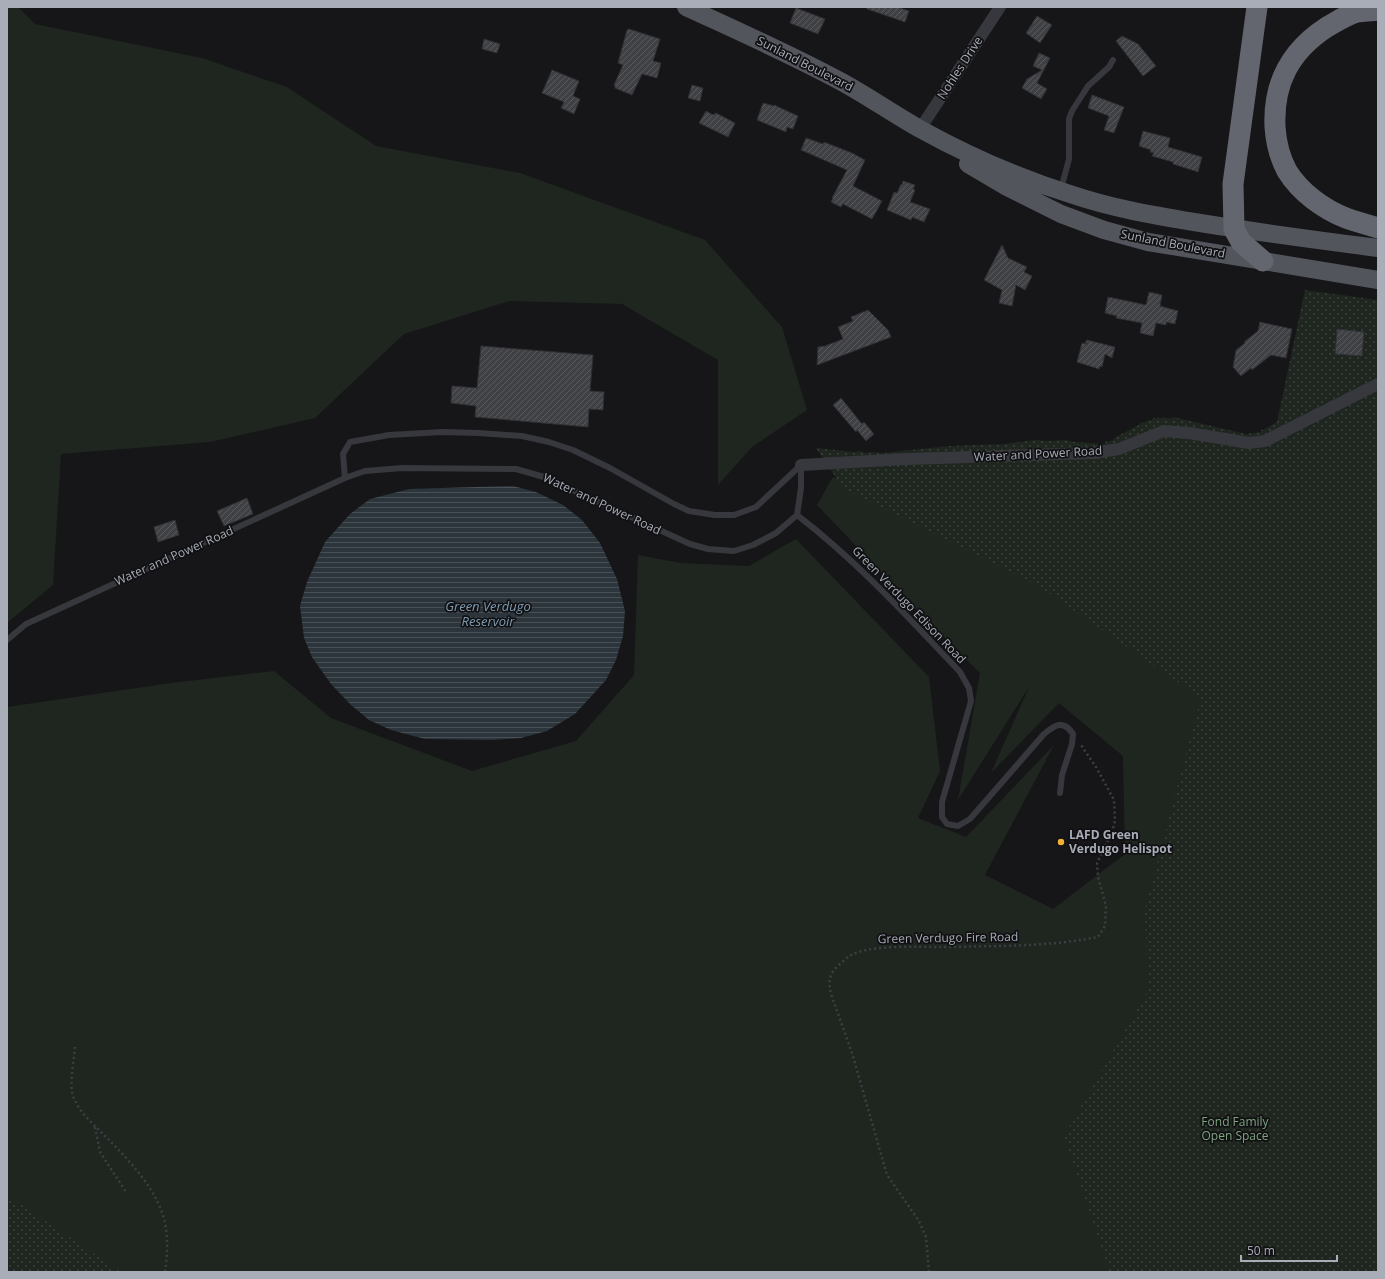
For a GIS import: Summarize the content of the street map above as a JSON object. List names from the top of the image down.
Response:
{
  "streets": {
    "main road": ["Sunland Boulevard"],
    "street": ["Nohles Drive", "Water and Power Road"],
    "lane": ["Green Verdugo Edison Road"],
    "path": ["Green Verdugo Fire Road"]
  },
  "crossings": [
    ["Sunland Boulevard", "Nohles Drive"],
    ["Water and Power Road", "Green Verdugo Edison Road"],
    ["Green Verdugo Edison Road", "Green Verdugo Fire Road"]
  ],
  "water": ["Green Verdugo Reservoir"],
  "parks": ["Fond Family Open Space"],
  "places": ["LAFD Green Verdugo Helispot"],
  "scale_bar": "50 m"
}
